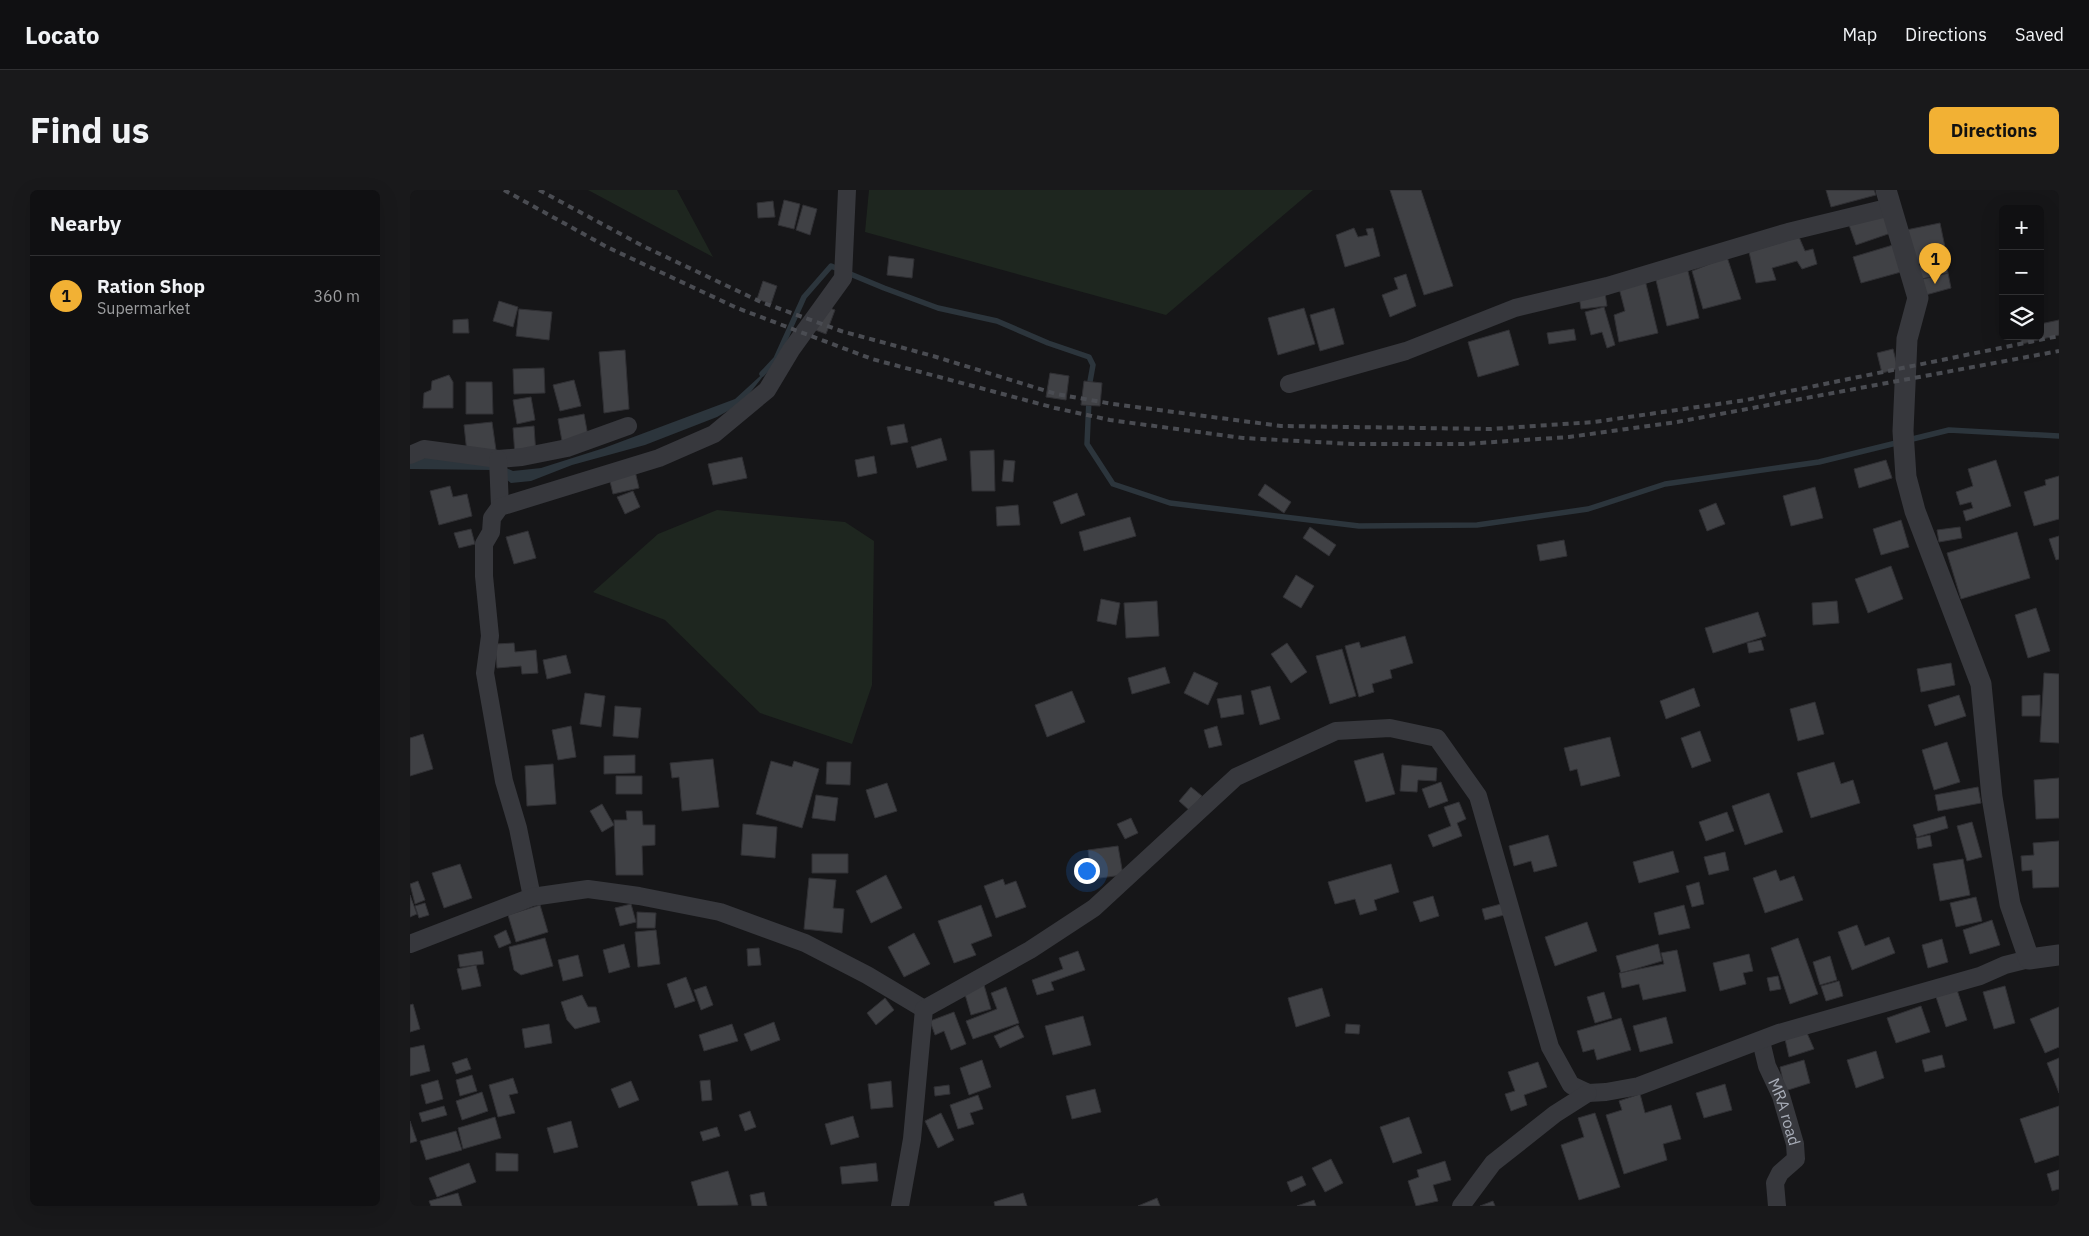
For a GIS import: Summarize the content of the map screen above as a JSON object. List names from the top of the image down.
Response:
{
  "streets": {
    "street": ["MRA road"]
  },
  "page": {
    "header": "Locato",
    "nav": ["Map", "Directions", "Saved"],
    "title": "Find us",
    "buttons": "Directions",
    "heading": "Nearby",
    "map_buttons": ["+", "−"],
    "pins": "1",
    "list": [
      {
        "mark": "1",
        "name": "Ration Shop",
        "note": "Supermarket",
        "value": "360 m"
      }
    ]
  }
}
